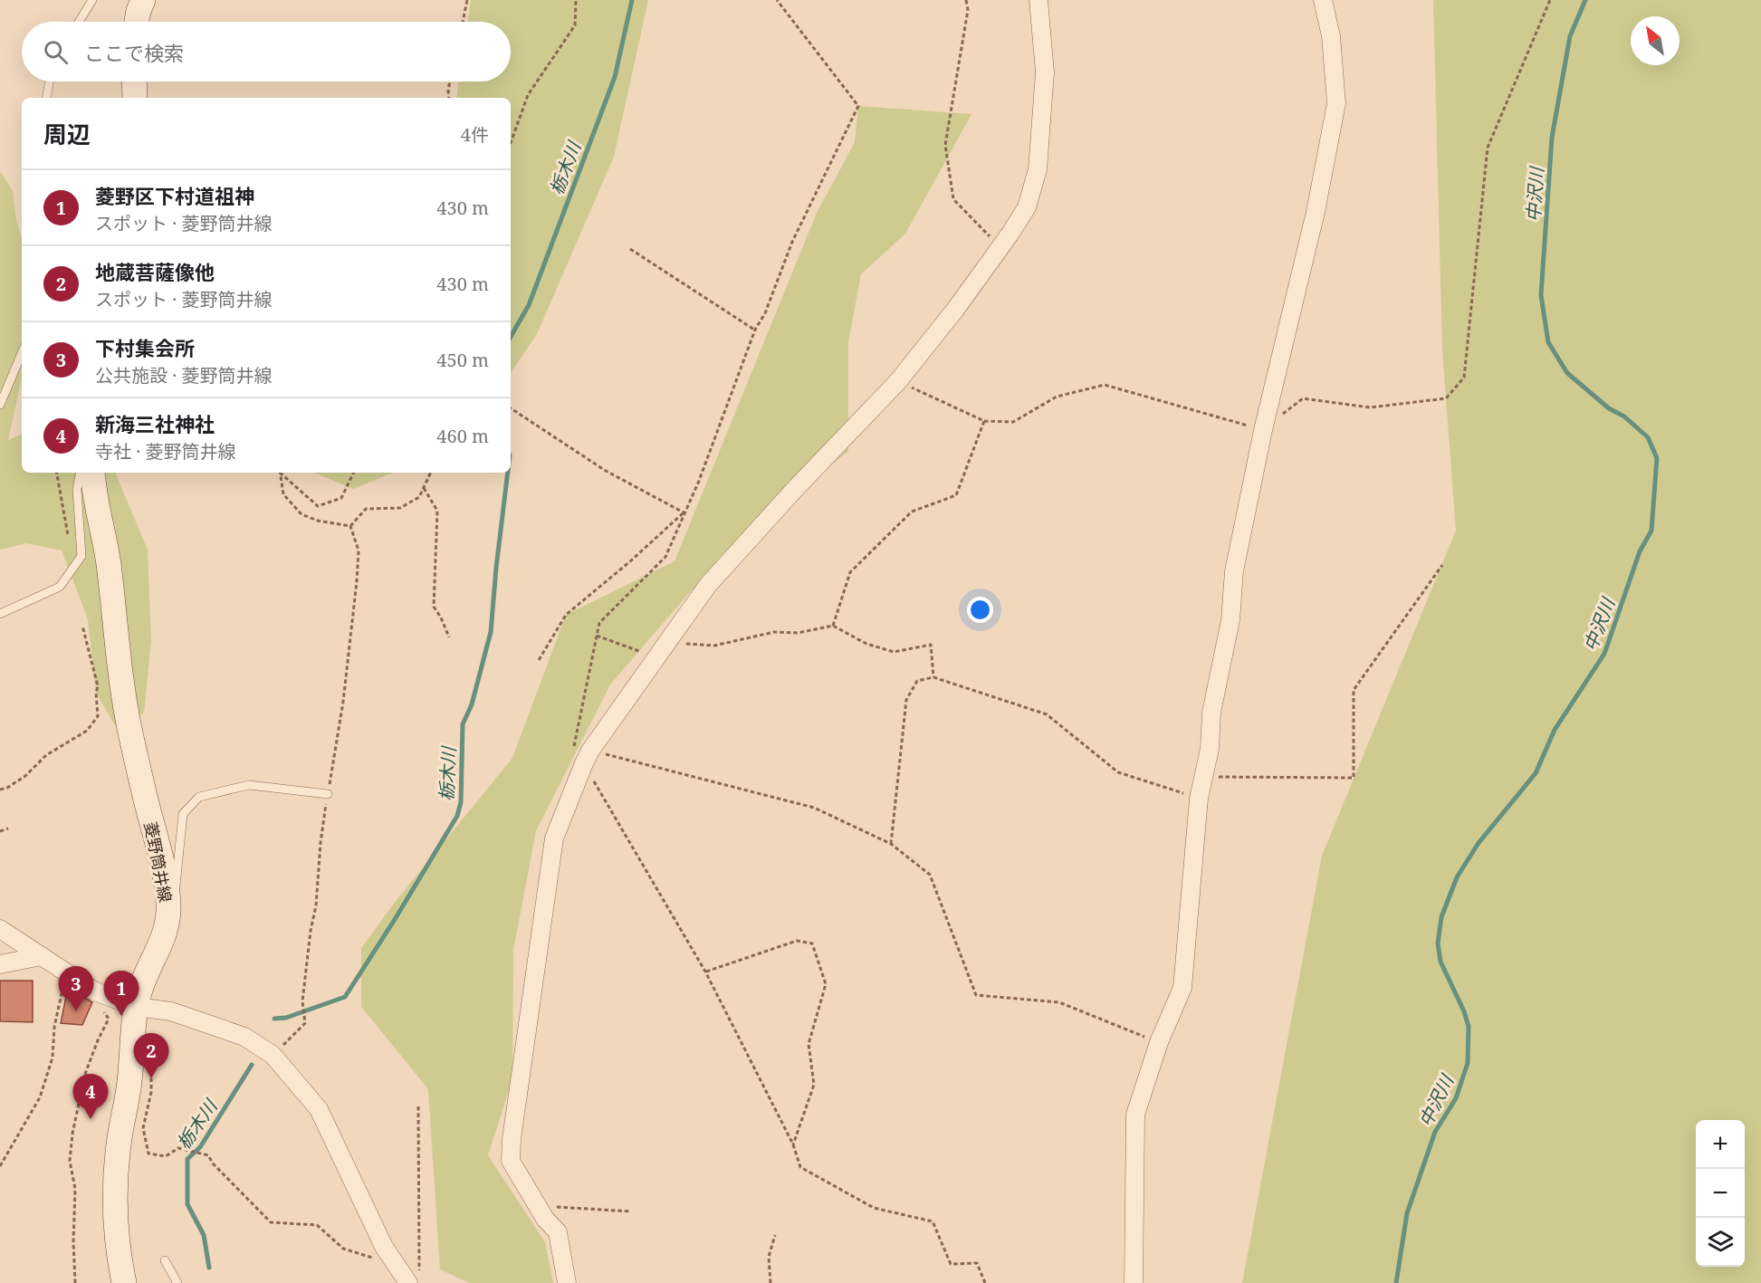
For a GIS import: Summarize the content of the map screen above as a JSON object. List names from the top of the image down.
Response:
{
  "streets": {
    "main road": ["菱野筒井線"]
  },
  "water": ["栃木川", "中沢川"],
  "north": "top left",
  "page": {
    "search": "ここで検索",
    "heading": ["周辺", "4件"],
    "list": [
      {
        "mark": "1",
        "name": "菱野区下村道祖神",
        "note": "スポット · 菱野筒井線",
        "value": "430 m"
      },
      {
        "mark": "2",
        "name": "地蔵菩薩像他",
        "note": "スポット · 菱野筒井線",
        "value": "430 m"
      },
      {
        "mark": "3",
        "name": "下村集会所",
        "note": "公共施設 · 菱野筒井線",
        "value": "450 m"
      },
      {
        "mark": "4",
        "name": "新海三社神社",
        "note": "寺社 · 菱野筒井線",
        "value": "460 m"
      }
    ],
    "pins": [
      "3",
      "1",
      "2",
      "4"
    ],
    "map_buttons": ["+", "−"]
  }
}
